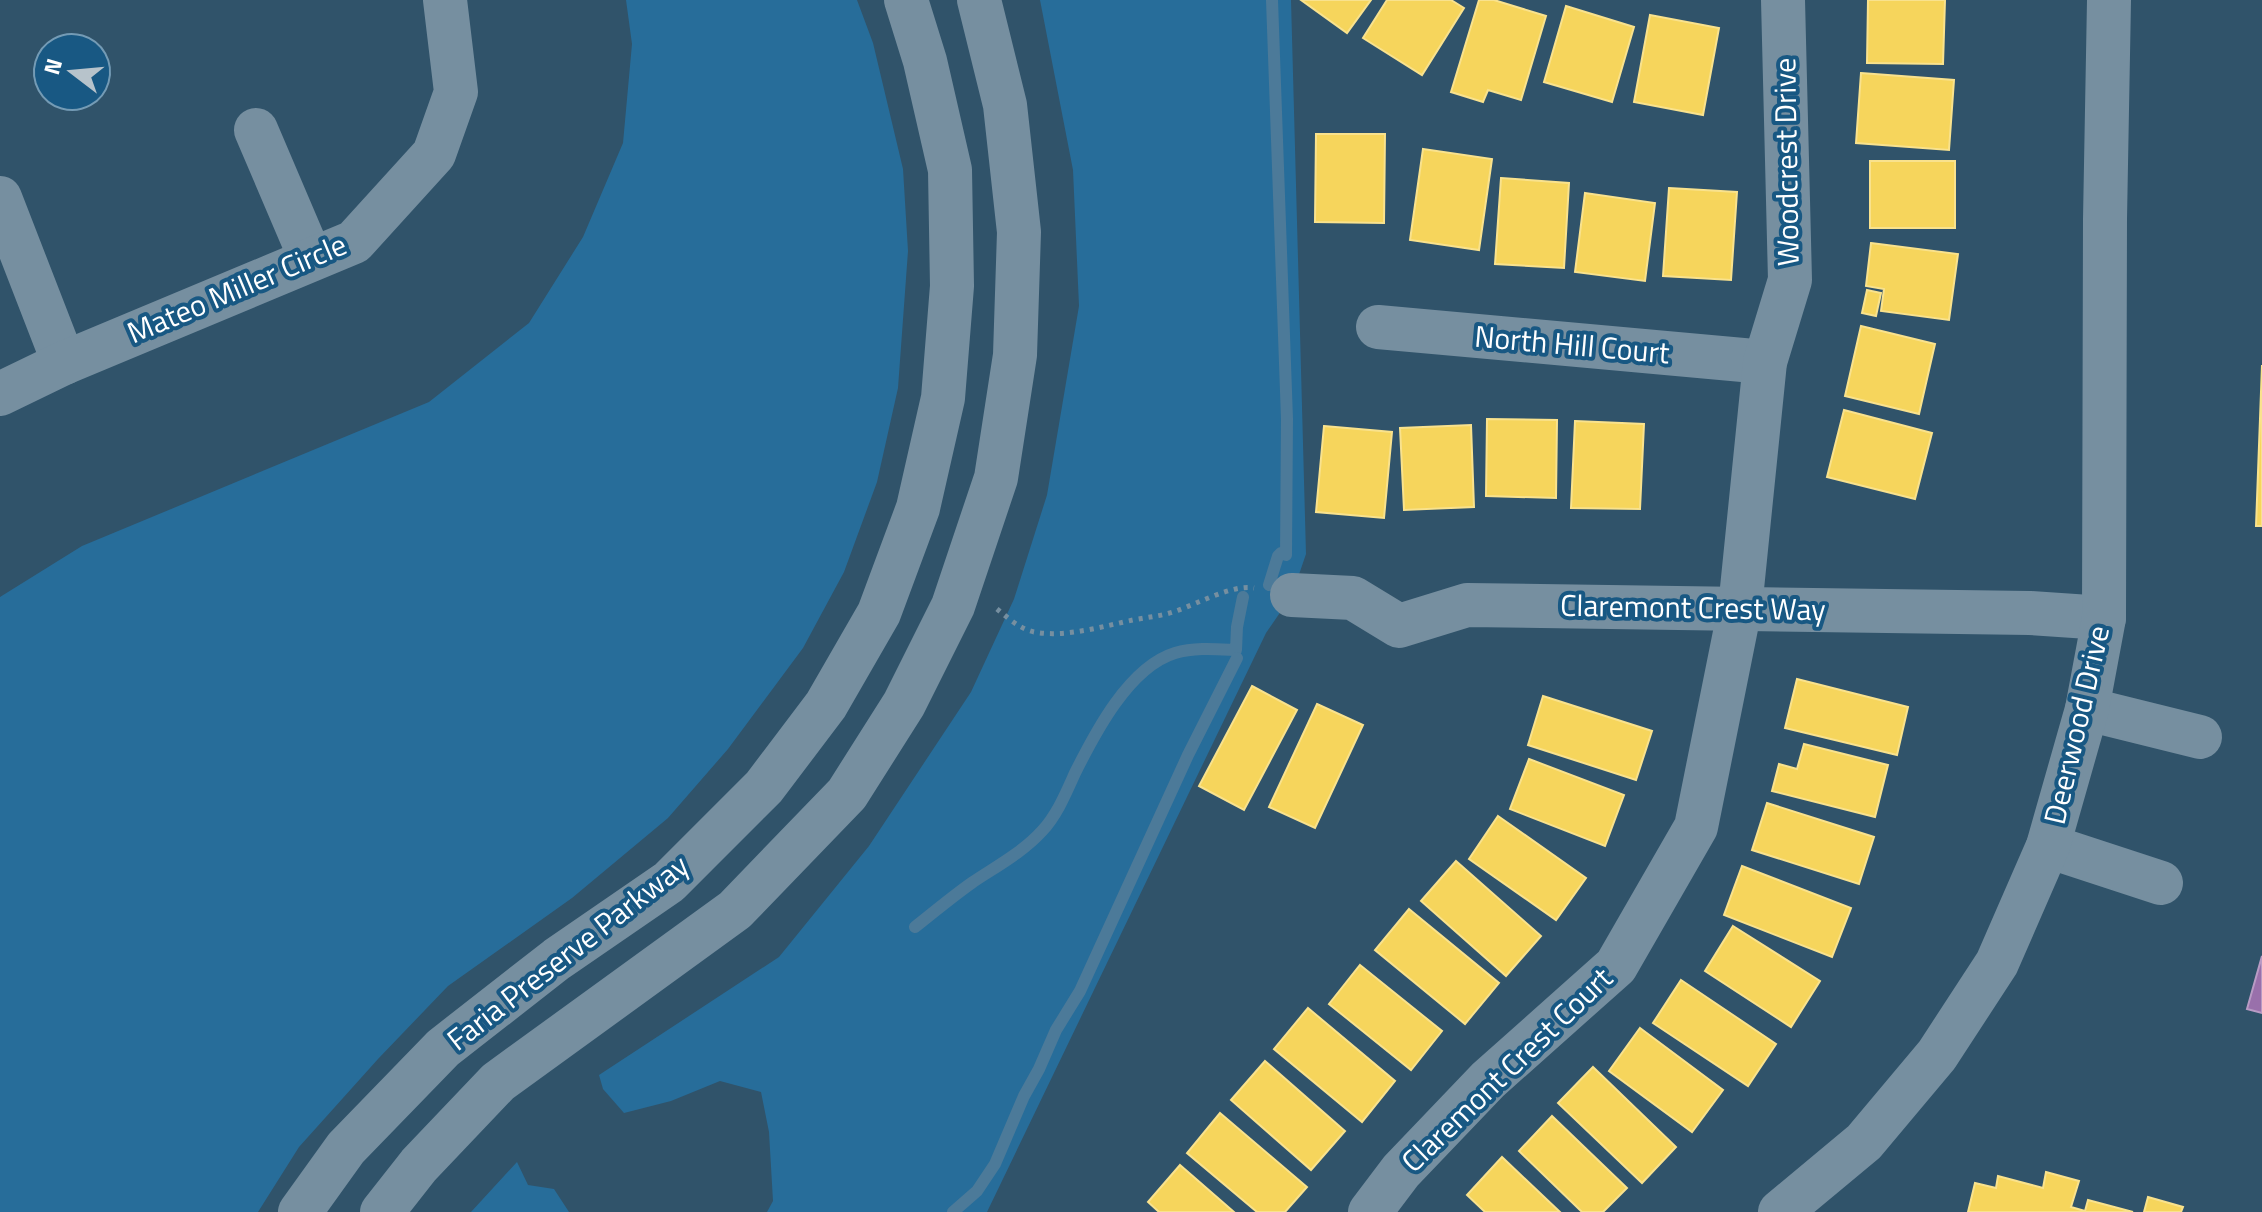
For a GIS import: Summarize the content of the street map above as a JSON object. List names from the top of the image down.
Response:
{
  "streets": {
    "street": [
      "Woodcrest Drive",
      "Mateo Miller Circle",
      "North Hill Court",
      "Claremont Crest Way",
      "Deerwood Drive",
      "Faria Preserve Parkway",
      "Claremont Crest Court"
    ]
  },
  "crossings": [
    ["Woodcrest Drive", "North Hill Court"],
    ["Woodcrest Drive", "Claremont Crest Way"],
    ["Woodcrest Drive", "Claremont Crest Court"],
    ["Claremont Crest Way", "Deerwood Drive"],
    ["Claremont Crest Way", "Claremont Crest Court"]
  ],
  "north": "left"
}
